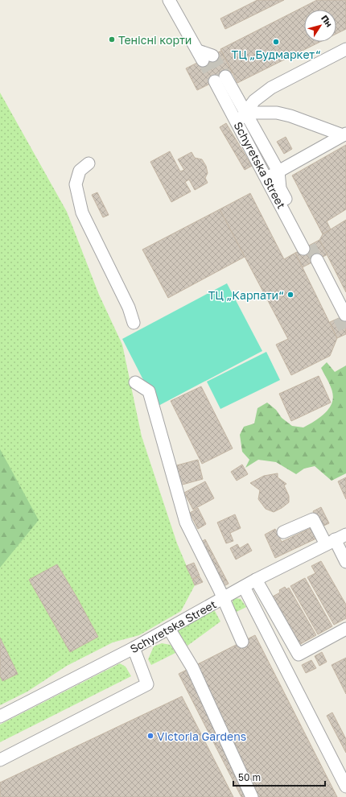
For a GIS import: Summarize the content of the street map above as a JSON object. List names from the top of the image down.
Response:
{
  "streets": {
    "street": ["Schyretska Street"]
  },
  "places": [
    "Тенісні корти",
    "ТЦ „Будмаркет“",
    "ТЦ „Карпати“",
    "Victoria Gardens"
  ],
  "scale_bar": "50 m",
  "north": "top right"
}
